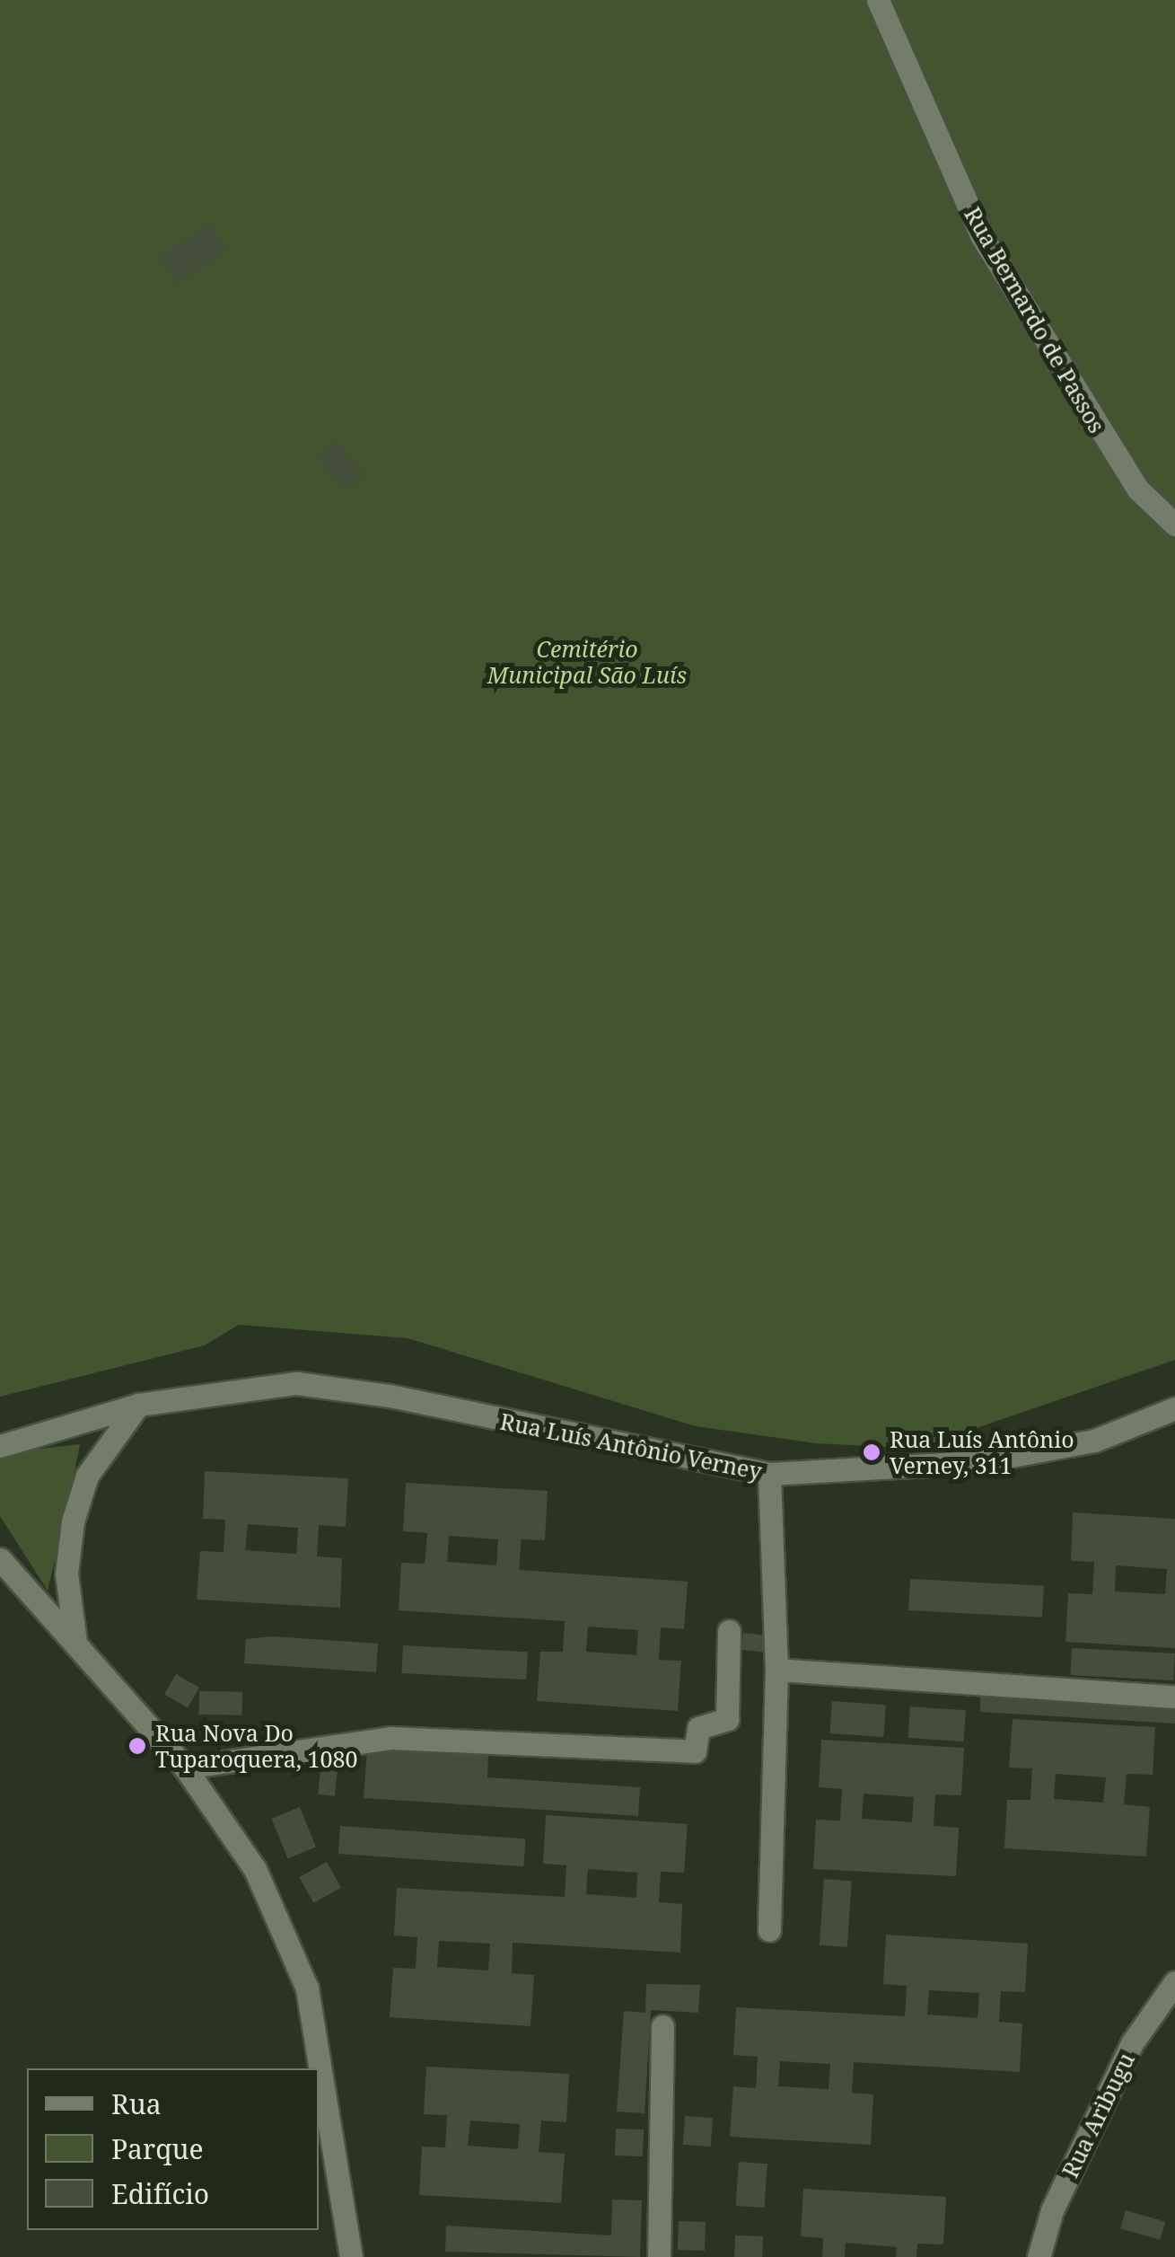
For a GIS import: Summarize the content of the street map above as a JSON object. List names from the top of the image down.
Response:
{
  "streets": {
    "street": ["Rua Bernardo de Passos", "Rua Luís Antônio Verney", "Rua Aribugu"]
  },
  "parks": ["Cemitério Municipal São Luís"],
  "places": ["Rua Luís Antônio Verney, 311", "Rua Nova Do Tuparoquera, 1080"],
  "legend": ["Rua", "Parque", "Edifício"]
}
